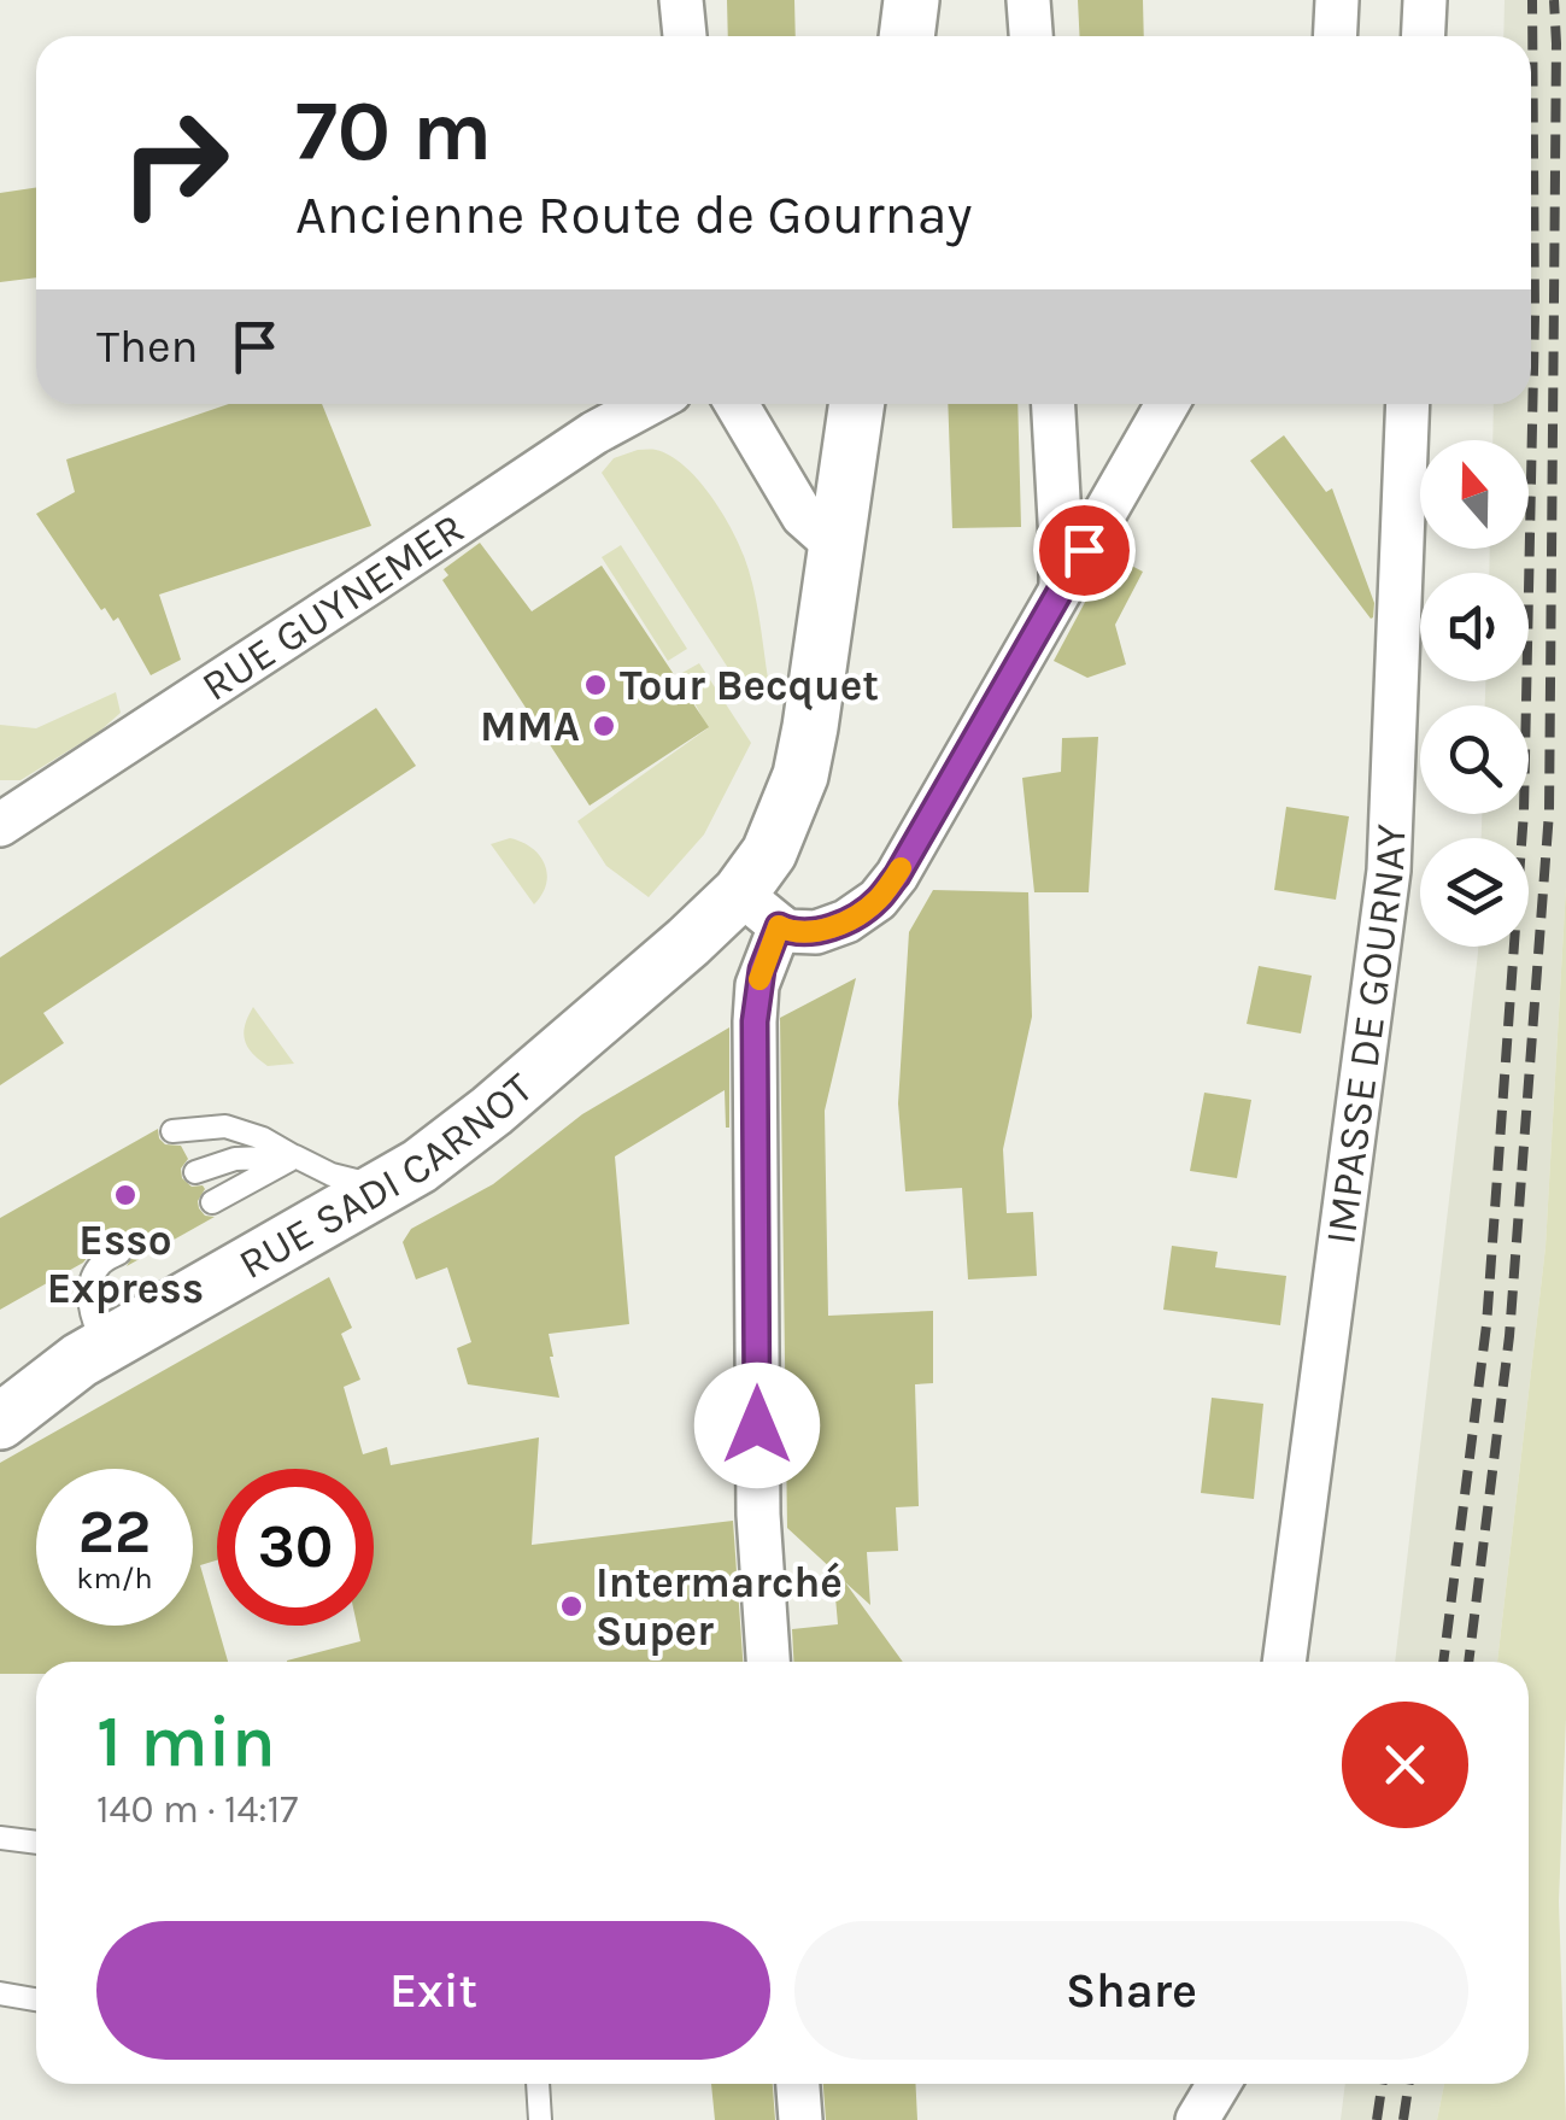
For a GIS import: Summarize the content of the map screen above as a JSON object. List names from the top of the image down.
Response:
{
  "streets": {
    "street": ["RUE GUYNEMER", "IMPASSE DE GOURNAY", "RUE SADI CARNOT"]
  },
  "places": [
    "Tour Becquet",
    "MMA",
    "Esso Express",
    "Intermarché Super"
  ],
  "north": "top",
  "page": {
    "turn": ["70 m", "Ancienne Route de Gournay"],
    "then": "Then",
    "speed": "22 km/h",
    "limit": "30",
    "heading": ["1 min", "140 m · 14:17"],
    "buttons": ["Exit", "Share"]
  }
}
